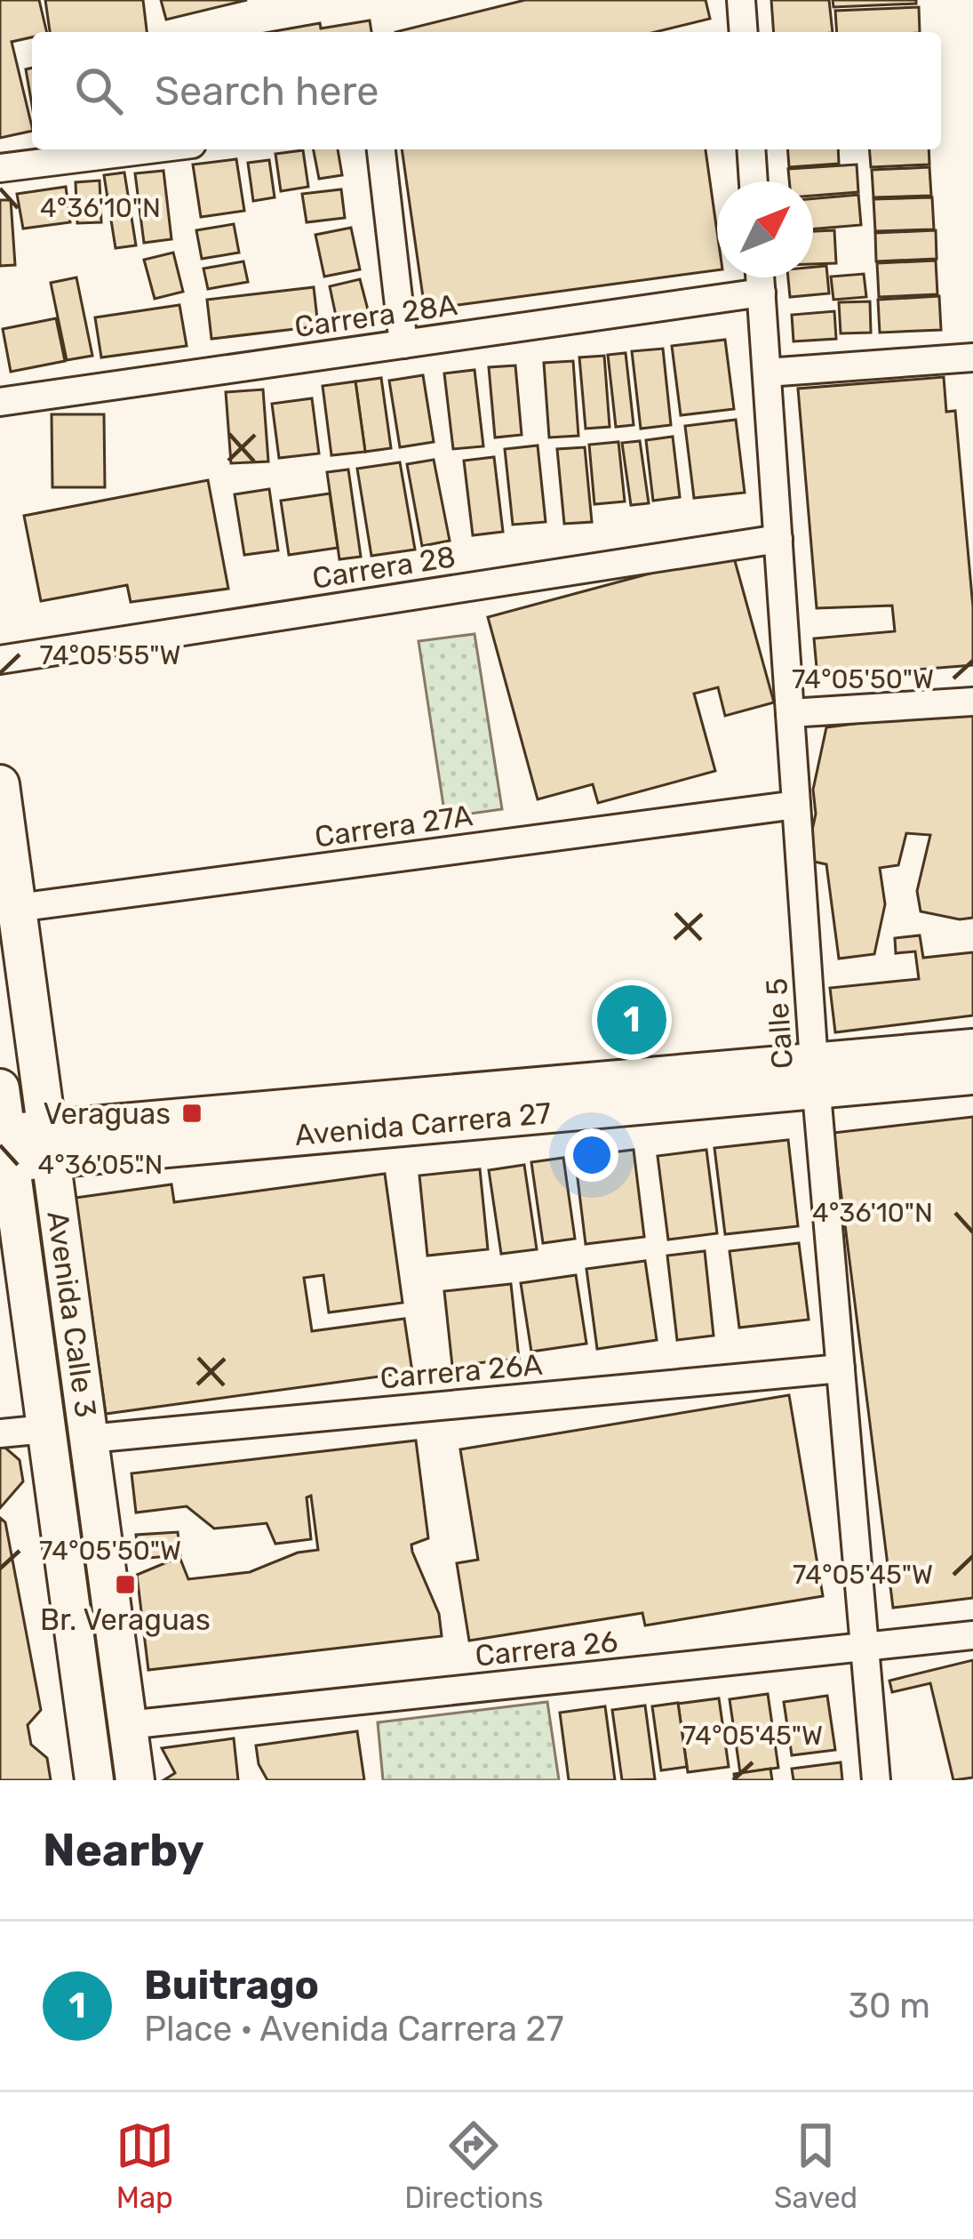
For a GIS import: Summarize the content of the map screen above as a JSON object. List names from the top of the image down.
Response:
{
  "streets": {
    "street": [
      "Carrera 28A",
      "Carrera 28",
      "Carrera 27A",
      "Calle 5",
      "Avenida Carrera 27",
      "Avenida Calle 3",
      "Carrera 26A",
      "Carrera 26"
    ]
  },
  "crossings": [
    ["Carrera 28A", "Calle 5"],
    ["Carrera 28", "Calle 5"],
    ["Carrera 27A", "Calle 5"],
    ["Carrera 27A", "Avenida Calle 3"],
    ["Calle 5", "Avenida Carrera 27"],
    ["Calle 5", "Carrera 26A"],
    ["Calle 5", "Carrera 26"],
    ["Avenida Carrera 27", "Avenida Calle 3"],
    ["Avenida Calle 3", "Carrera 26A"],
    ["Avenida Calle 3", "Carrera 26"]
  ],
  "places": {
    "transit": ["Veraguas", "Br. Veraguas"]
  },
  "north": "top right",
  "page": {
    "search": "Search here",
    "pins": "1",
    "heading": "Nearby",
    "list": [
      {
        "mark": "1",
        "name": "Buitrago",
        "note": "Place · Avenida Carrera 27",
        "value": "30 m"
      }
    ],
    "nav": ["Map", "Directions", "Saved"]
  },
  "coordinates": [
    "4°36'10\"N",
    "74°05'55\"W",
    "74°05'50\"W",
    "4°36'05\"N",
    "74°05'45\"W"
  ]
}
